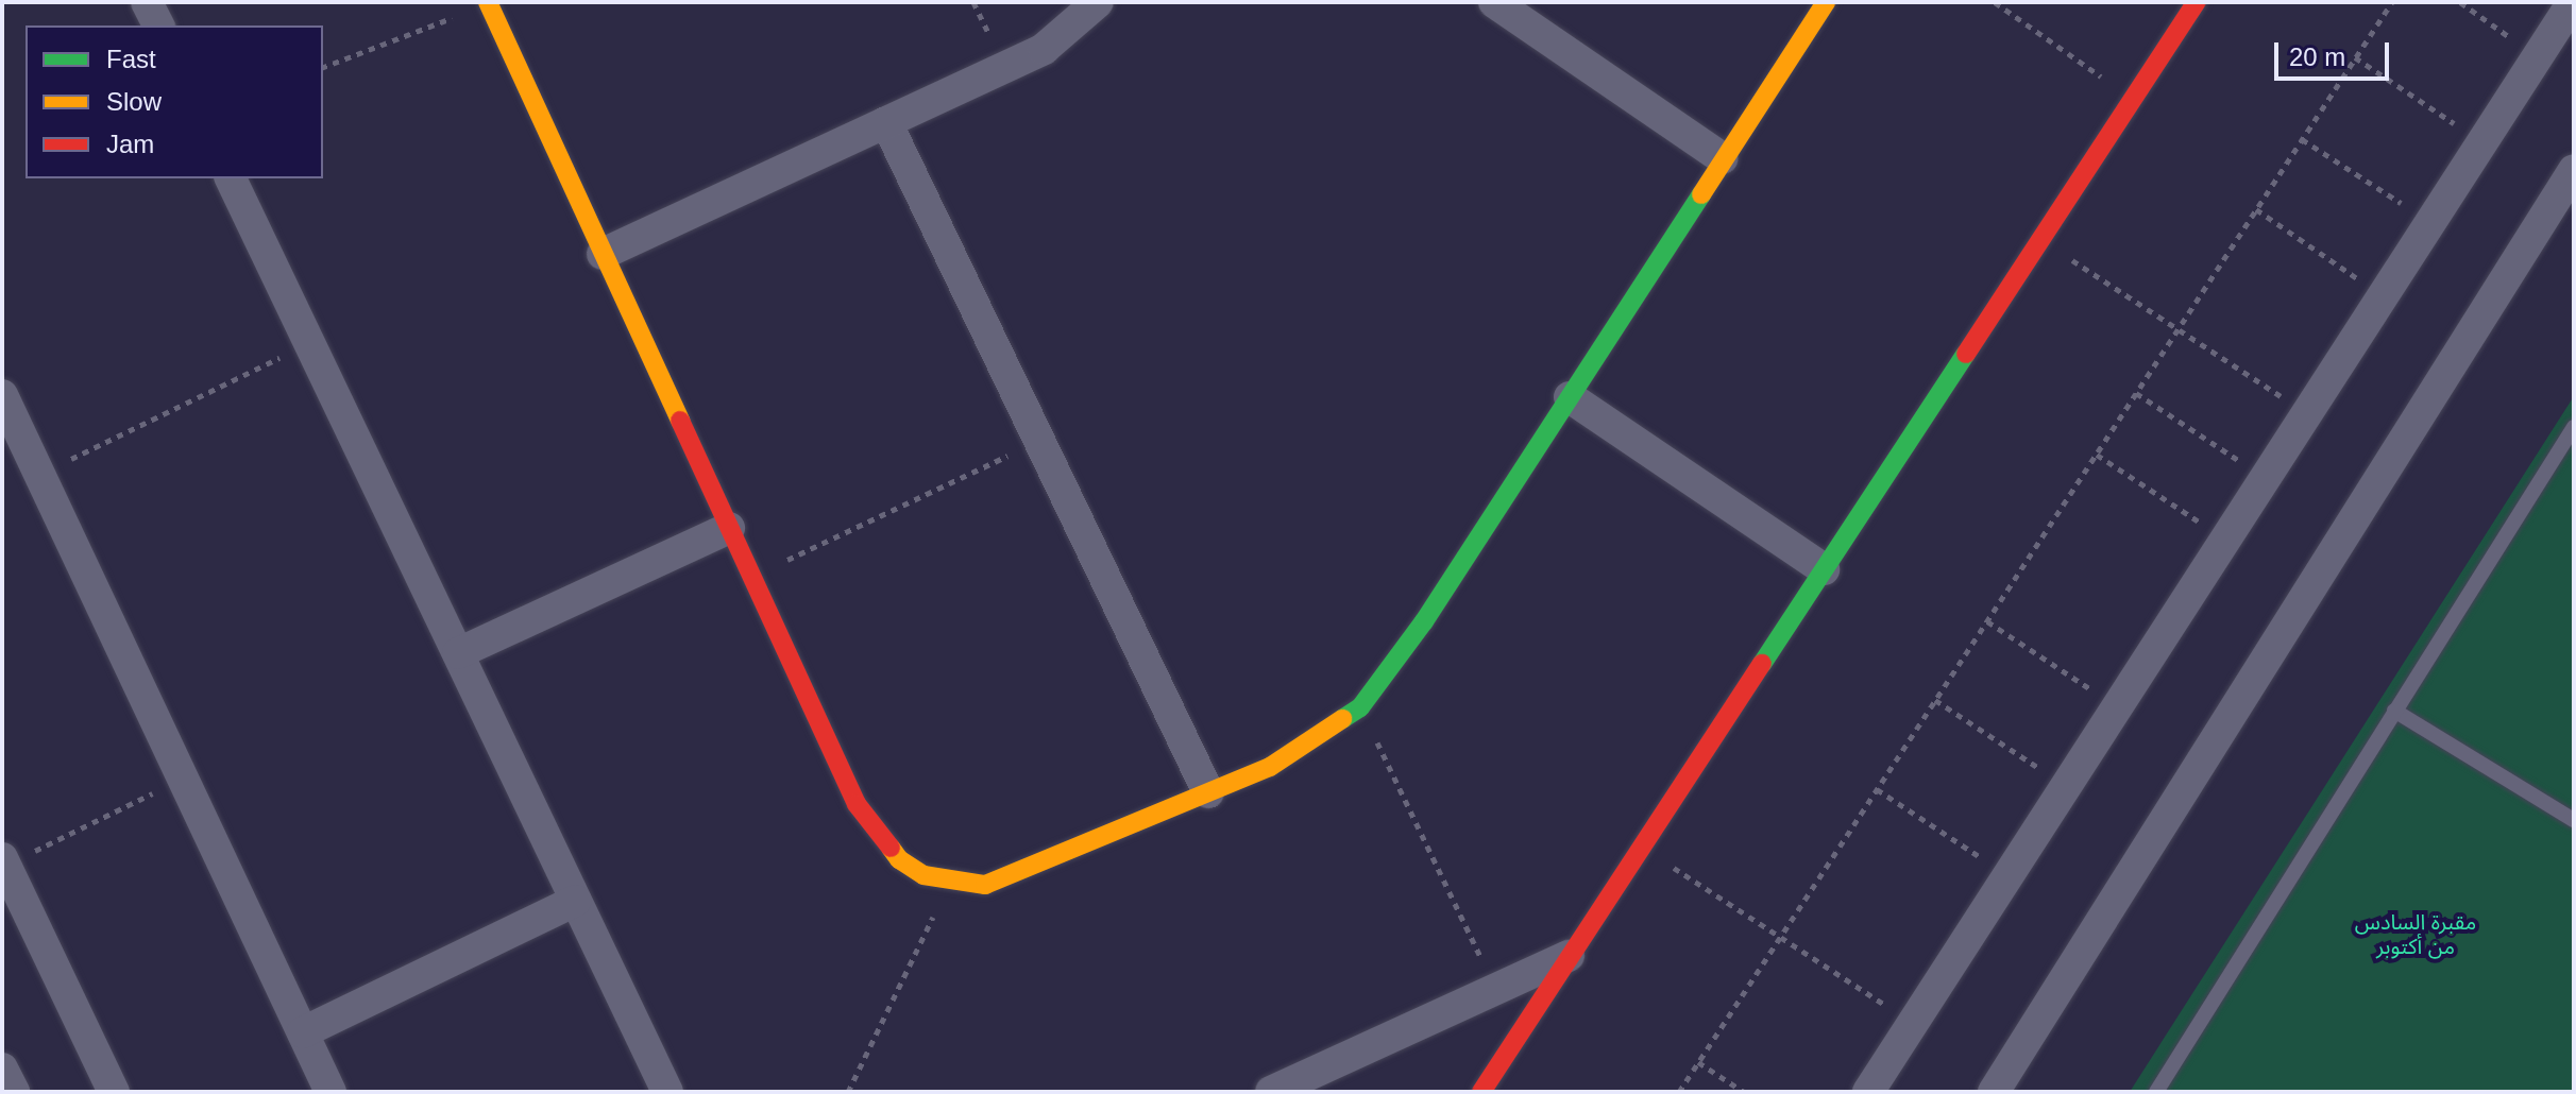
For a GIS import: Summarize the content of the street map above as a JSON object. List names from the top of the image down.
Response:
{
  "parks": ["مقبرة السادس من أكتوبر"],
  "legend": ["Fast", "Slow", "Jam"],
  "scale_bar": "20 m"
}
